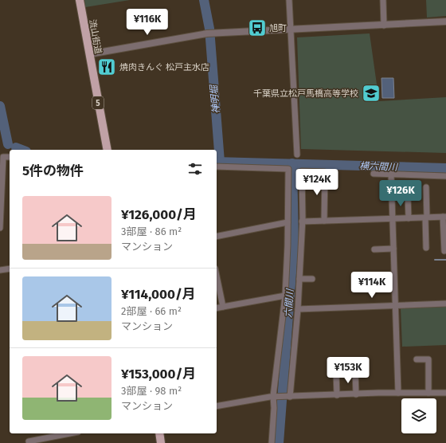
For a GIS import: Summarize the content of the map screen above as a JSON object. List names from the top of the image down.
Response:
{
  "streets": {
    "main road": ["流山街道", "5"]
  },
  "water": ["神明堀", "横六間川", "六間川"],
  "places": {
    "bus stop": ["旭町"],
    "restaurant": ["焼肉きんぐ 松戸主水店"],
    "school or university": ["千葉県立松戸馬橋高等学校"]
  },
  "page": {
    "price": [
      "¥116K",
      "¥124K",
      "¥126K",
      "¥114K",
      "¥153K"
    ],
    "heading": "5件の物件",
    "list": [
      {
        "name": "¥126,000/月",
        "note": "3部屋 · 86 m² · マンション"
      },
      {
        "name": "¥114,000/月",
        "note": "2部屋 · 66 m² · マンション"
      },
      {
        "name": "¥153,000/月",
        "note": "3部屋 · 98 m² · マンション"
      }
    ]
  }
}
